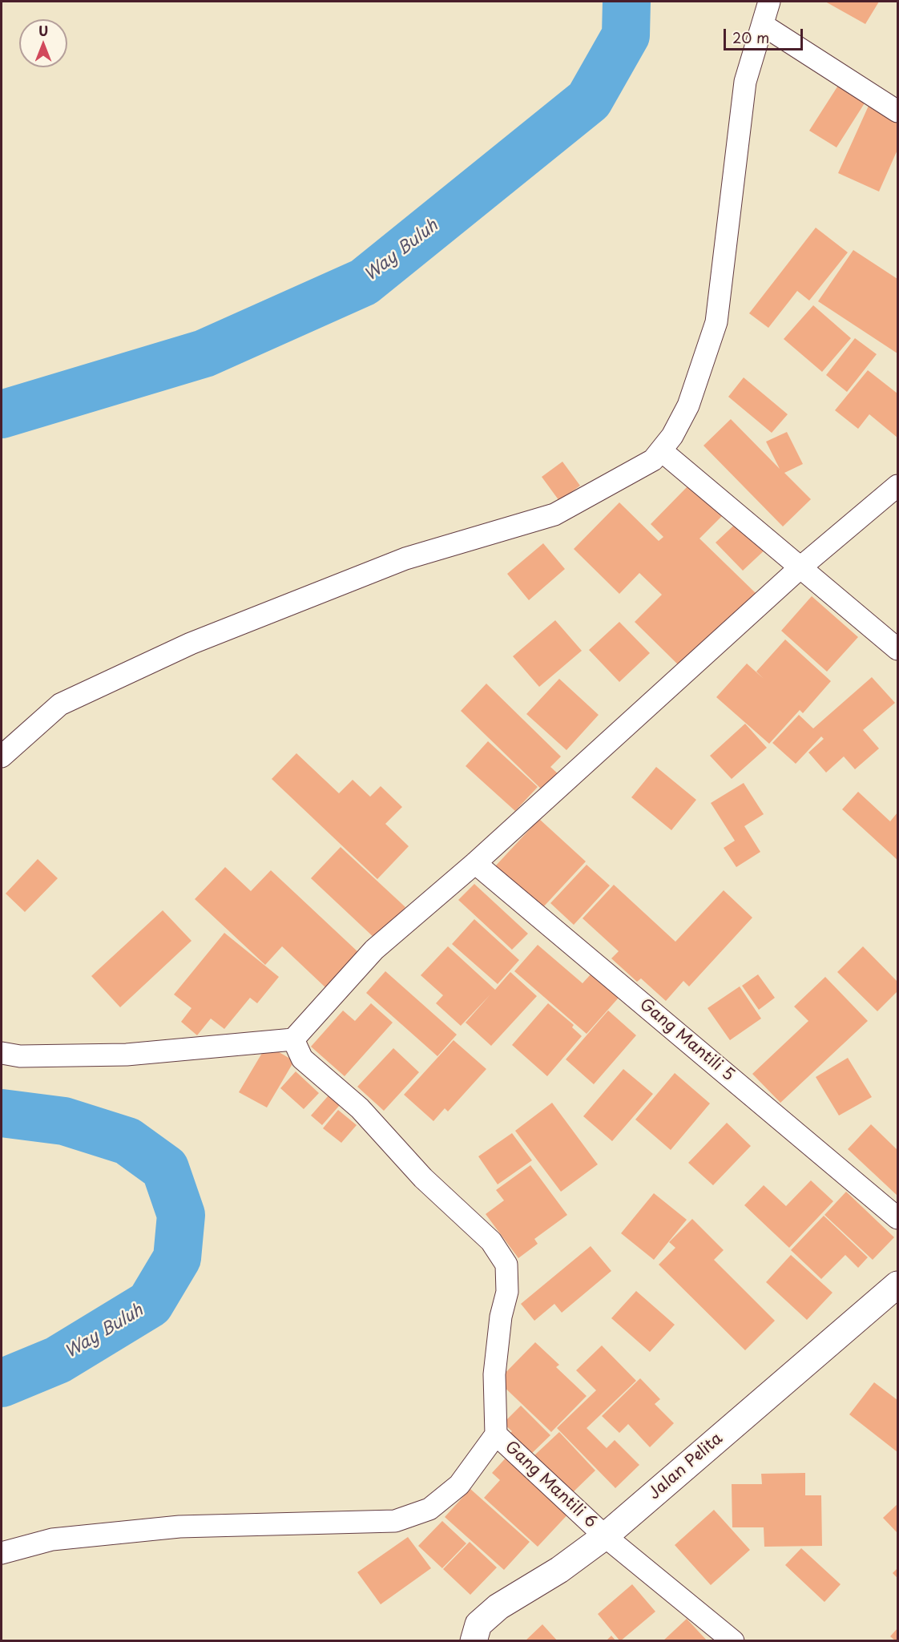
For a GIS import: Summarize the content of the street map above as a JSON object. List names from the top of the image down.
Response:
{
  "streets": {
    "street": ["Gang Mantili 5", "Jalan Pelita", "Gang Mantili 6"]
  },
  "crossings": [
    ["Jalan Pelita", "Gang Mantili 6"]
  ],
  "water": ["Way Buluh"],
  "scale_bar": "20 m",
  "north": "top"
}
